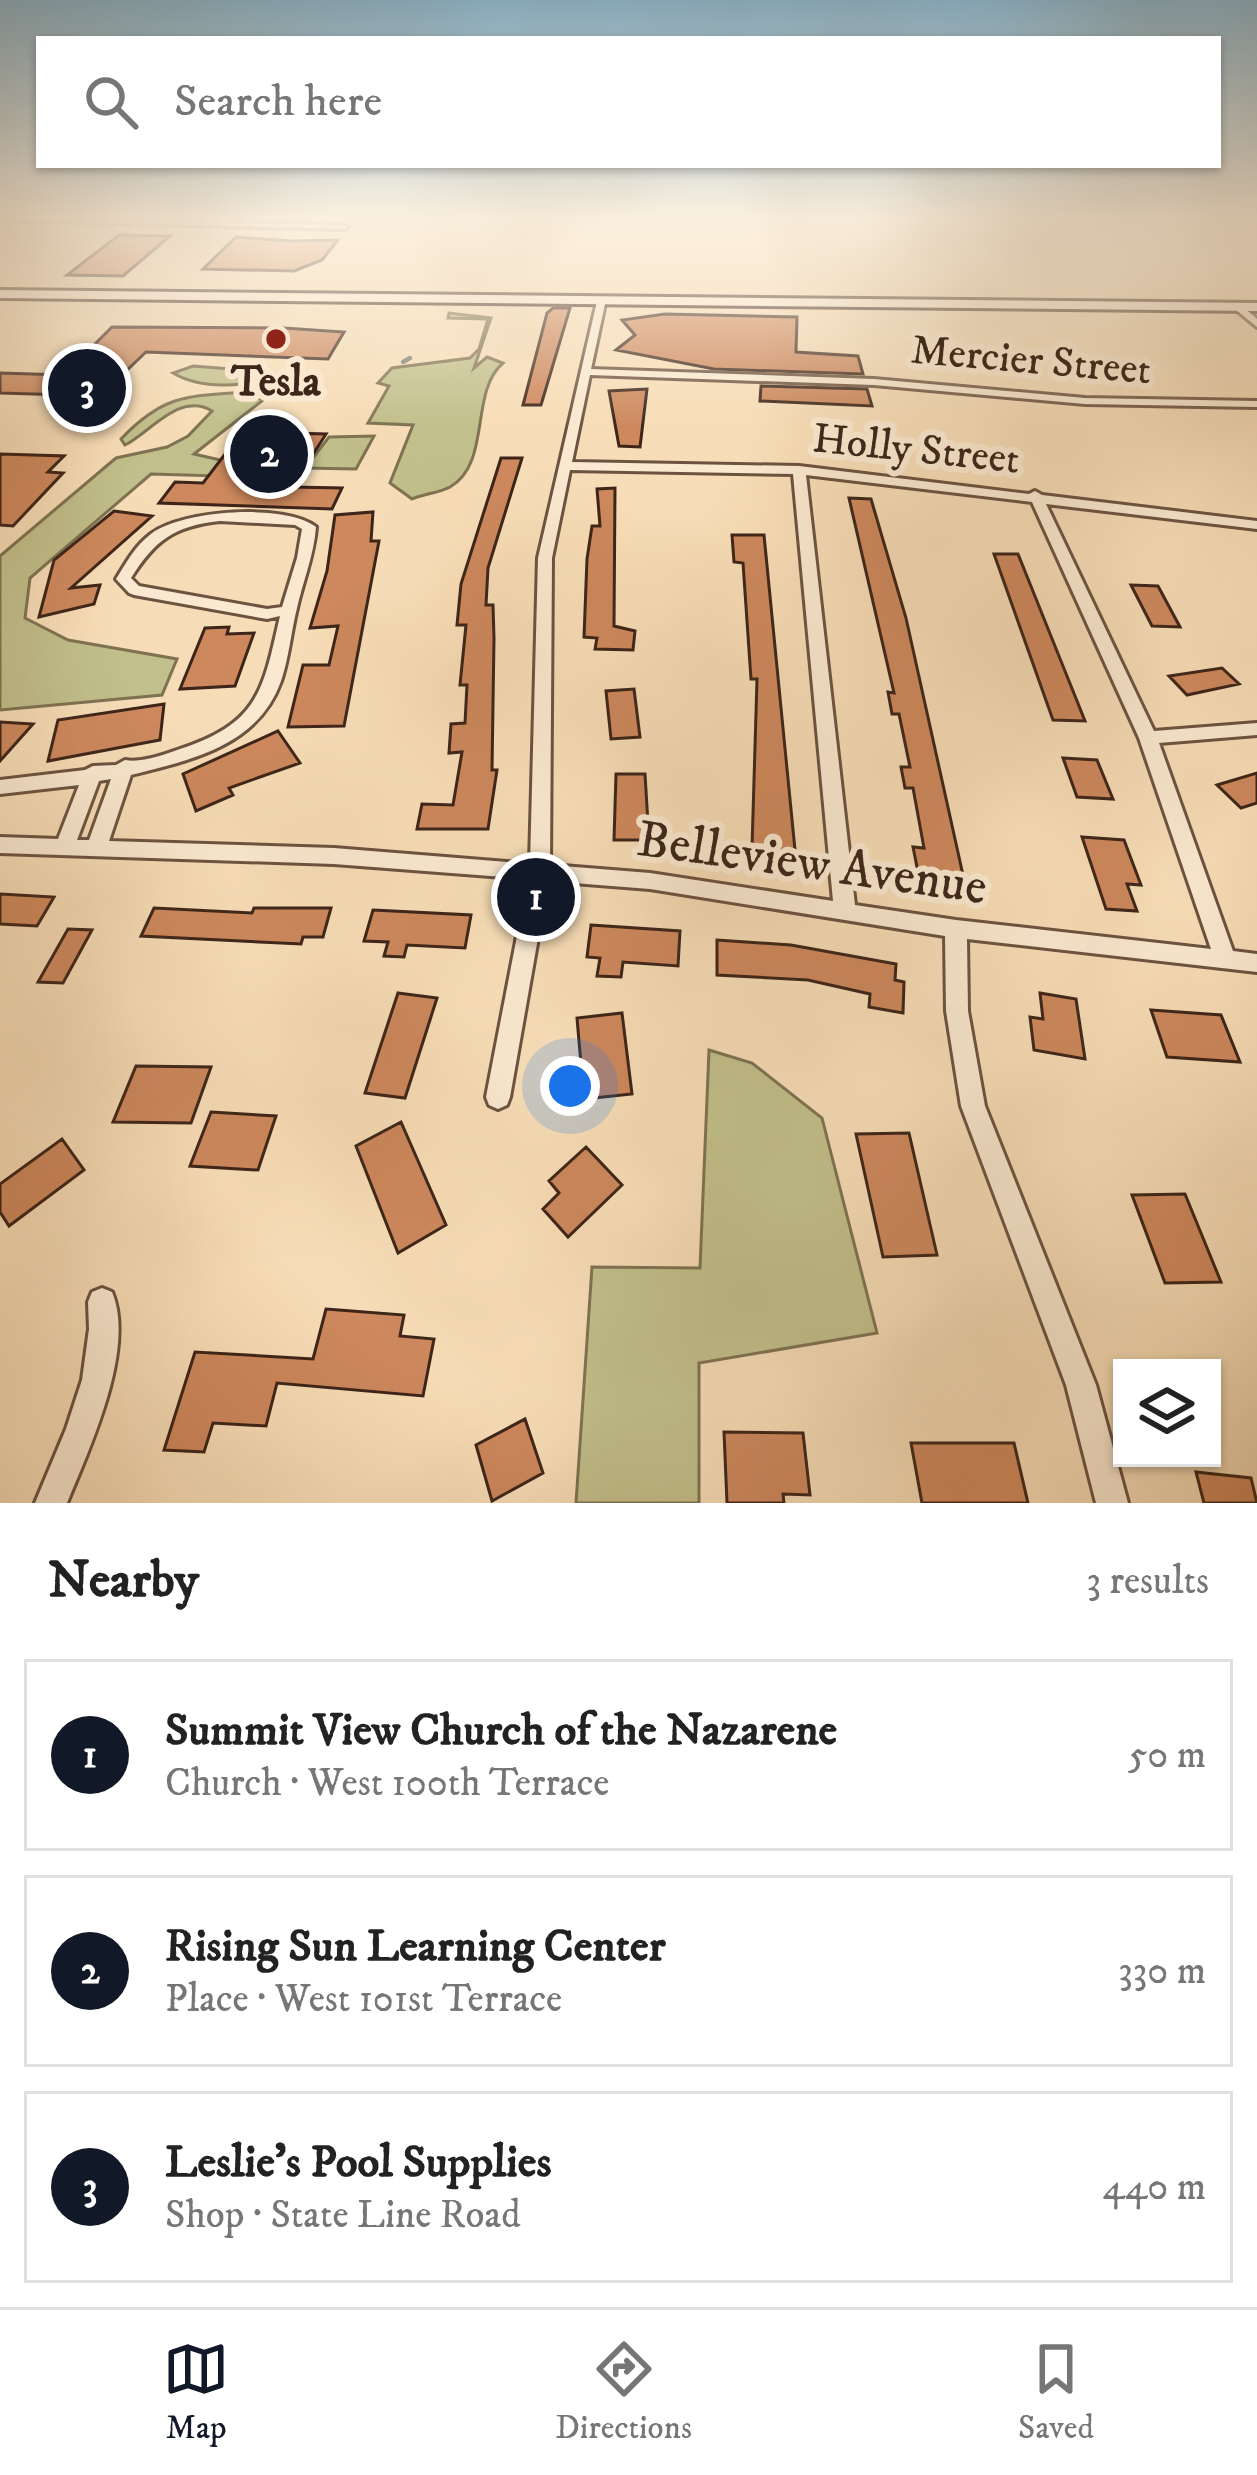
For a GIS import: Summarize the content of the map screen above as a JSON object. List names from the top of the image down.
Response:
{
  "streets": {
    "street": ["Mercier Street", "Holly Street", "Belleview Avenue"]
  },
  "places": ["Tesla"],
  "page": {
    "search": "Search here",
    "pins": ["3", "2", "1"],
    "heading": ["Nearby", "3 results"],
    "list": [
      {
        "mark": "1",
        "name": "Summit View Church of the Nazarene",
        "note": "Church · West 100th Terrace",
        "value": "50 m"
      },
      {
        "mark": "2",
        "name": "Rising Sun Learning Center",
        "note": "Place · West 101st Terrace",
        "value": "330 m"
      },
      {
        "mark": "3",
        "name": "Leslie's Pool Supplies",
        "note": "Shop · State Line Road",
        "value": "440 m"
      }
    ],
    "nav": ["Map", "Directions", "Saved"]
  }
}
